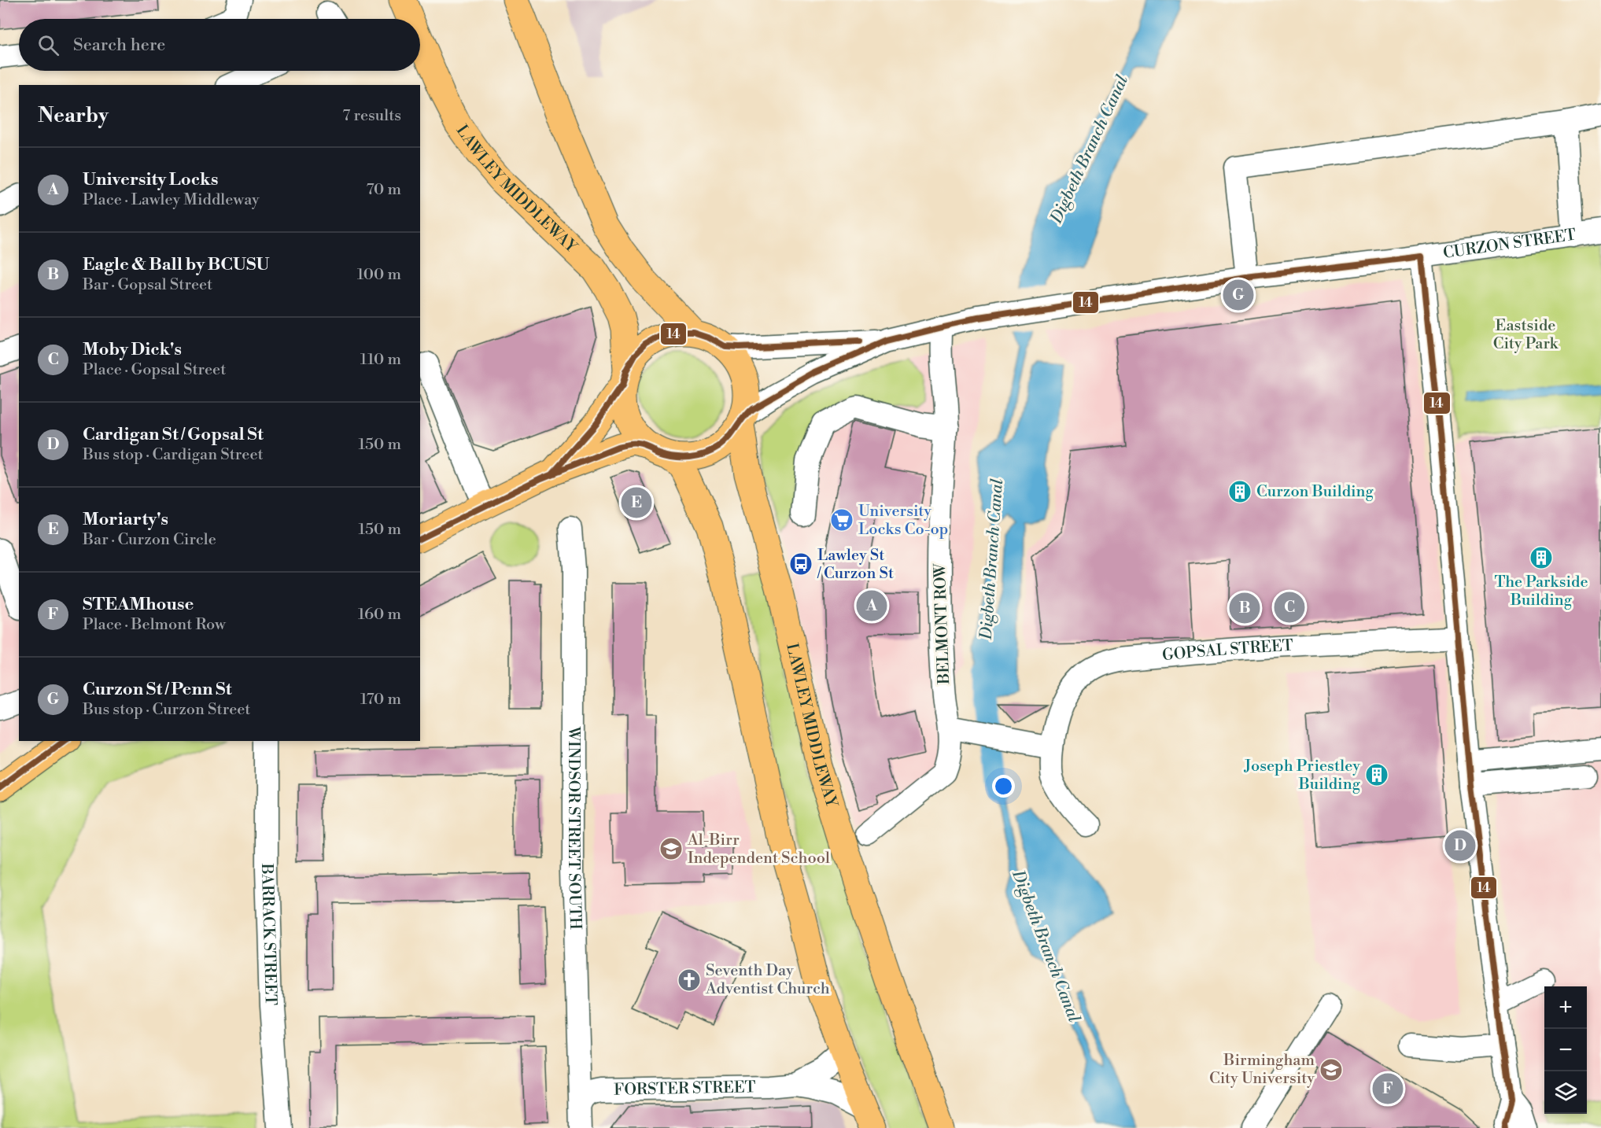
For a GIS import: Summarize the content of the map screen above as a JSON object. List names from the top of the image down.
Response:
{
  "streets": {
    "main road": ["LAWLEY MIDDLEWAY"],
    "street": [
      "CURZON STREET",
      "BELMONT ROW",
      "GOPSAL STREET",
      "WINDSOR STREET SOUTH",
      "BARRACK STREET",
      "FORSTER STREET"
    ]
  },
  "crossings": [
    ["LAWLEY MIDDLEWAY", "CURZON STREET"],
    ["CURZON STREET", "BELMONT ROW"],
    ["WINDSOR STREET SOUTH", "FORSTER STREET"]
  ],
  "water": ["Digbeth Branch Canal"],
  "parks": ["Eastside City Park"],
  "places": {
    "building": ["Curzon Building", "The Parkside Building", "Joseph Priestley Building"],
    "supermarket": ["University Locks Co-op"],
    "bus stop": ["Lawley St / Curzon St"],
    "school or university": ["Al-Birr Independent School", "Birmingham City University"],
    "church": ["Seventh Day Adventist Church"]
  },
  "lines": ["transit line 14"],
  "page": {
    "search": "Search here",
    "heading": ["Nearby", "7 results"],
    "list": [
      {
        "mark": "A",
        "name": "University Locks",
        "note": "Place · Lawley Middleway",
        "value": "70 m"
      },
      {
        "mark": "B",
        "name": "Eagle & Ball by BCUSU",
        "note": "Bar · Gopsal Street",
        "value": "100 m"
      },
      {
        "mark": "C",
        "name": "Moby Dick's",
        "note": "Place · Gopsal Street",
        "value": "110 m"
      },
      {
        "mark": "D",
        "name": "Cardigan St / Gopsal St",
        "note": "Bus stop · Cardigan Street",
        "value": "150 m"
      },
      {
        "mark": "E",
        "name": "Moriarty's",
        "note": "Bar · Curzon Circle",
        "value": "150 m"
      },
      {
        "mark": "F",
        "name": "STEAMhouse",
        "note": "Place · Belmont Row",
        "value": "160 m"
      },
      {
        "mark": "G",
        "name": "Curzon St / Penn St",
        "note": "Bus stop · Curzon Street",
        "value": "170 m"
      }
    ],
    "pins": [
      "G",
      "E",
      "A",
      "C",
      "B",
      "D",
      "F"
    ],
    "map_buttons": ["+", "−"]
  }
}
